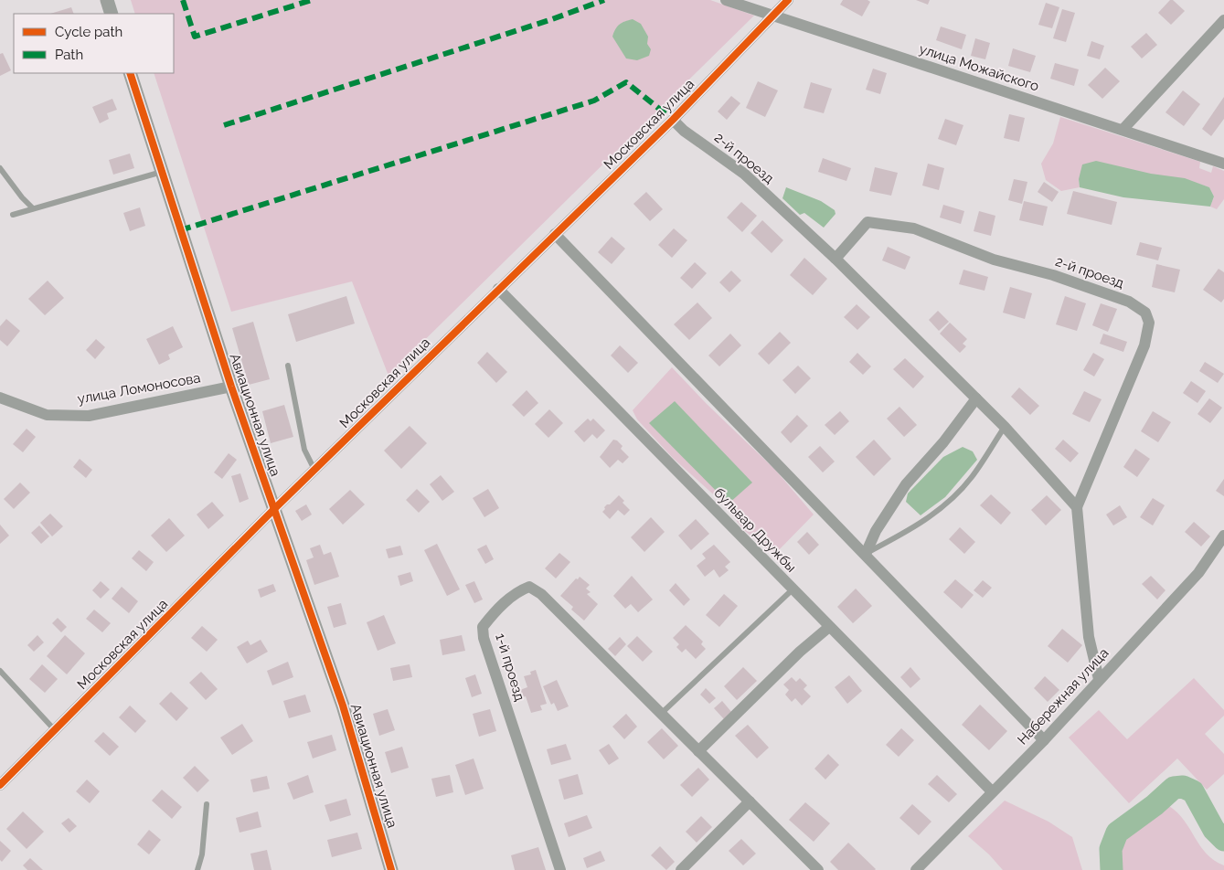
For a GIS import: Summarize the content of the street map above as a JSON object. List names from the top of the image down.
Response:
{
  "streets": {
    "street": [
      "улица Можайского",
      "Московская улица",
      "2-й проезд",
      "улица Ломоносова",
      "Авиационная улица",
      "бульвар Дружбы",
      "1-й проезд",
      "Набережная улица"
    ]
  },
  "crossings": [
    ["улица Можайского", "Московская улица"],
    ["Московская улица", "2-й проезд"],
    ["Московская улица", "Авиационная улица"],
    ["Московская улица", "бульвар Дружбы"],
    ["2-й проезд", "Набережная улица"],
    ["улица Ломоносова", "Авиационная улица"],
    ["бульвар Дружбы", "Набережная улица"]
  ],
  "legend": ["Cycle path", "Path"]
}
